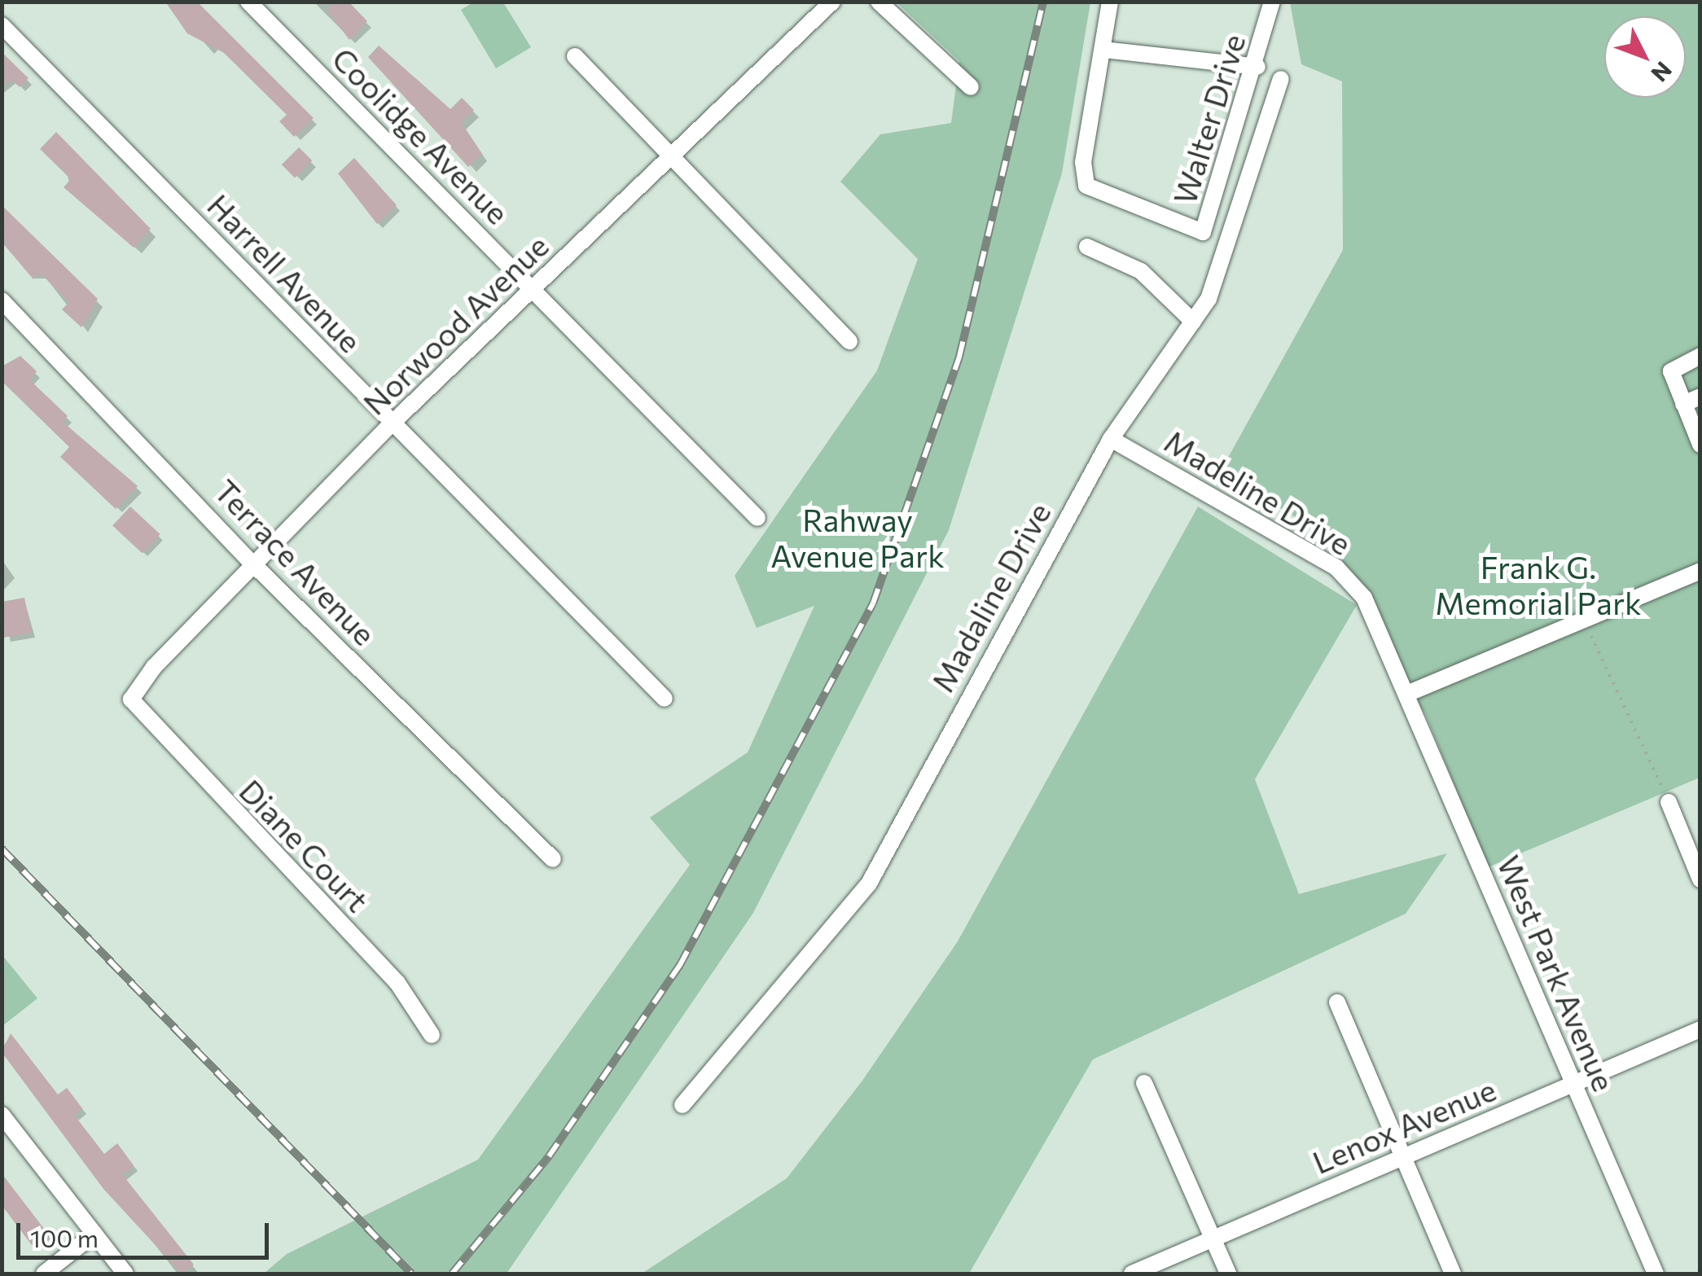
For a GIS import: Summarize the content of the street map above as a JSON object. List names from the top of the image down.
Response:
{
  "streets": {
    "street": [
      "Walter Drive",
      "Coolidge Avenue",
      "Harrell Avenue",
      "Norwood Avenue",
      "Madeline Drive",
      "Terrace Avenue",
      "Madaline Drive",
      "Diane Court",
      "West Park Avenue",
      "Lenox Avenue"
    ]
  },
  "crossings": [
    ["Coolidge Avenue", "Norwood Avenue"],
    ["Harrell Avenue", "Norwood Avenue"],
    ["Norwood Avenue", "Terrace Avenue"],
    ["Norwood Avenue", "Diane Court"],
    ["Madeline Drive", "Madaline Drive"],
    ["Madeline Drive", "West Park Avenue"],
    ["West Park Avenue", "Lenox Avenue"]
  ],
  "parks": ["Rahway Avenue Park", "Frank G. Memorial Park"],
  "scale_bar": "100 m",
  "north": "bottom right"
}
